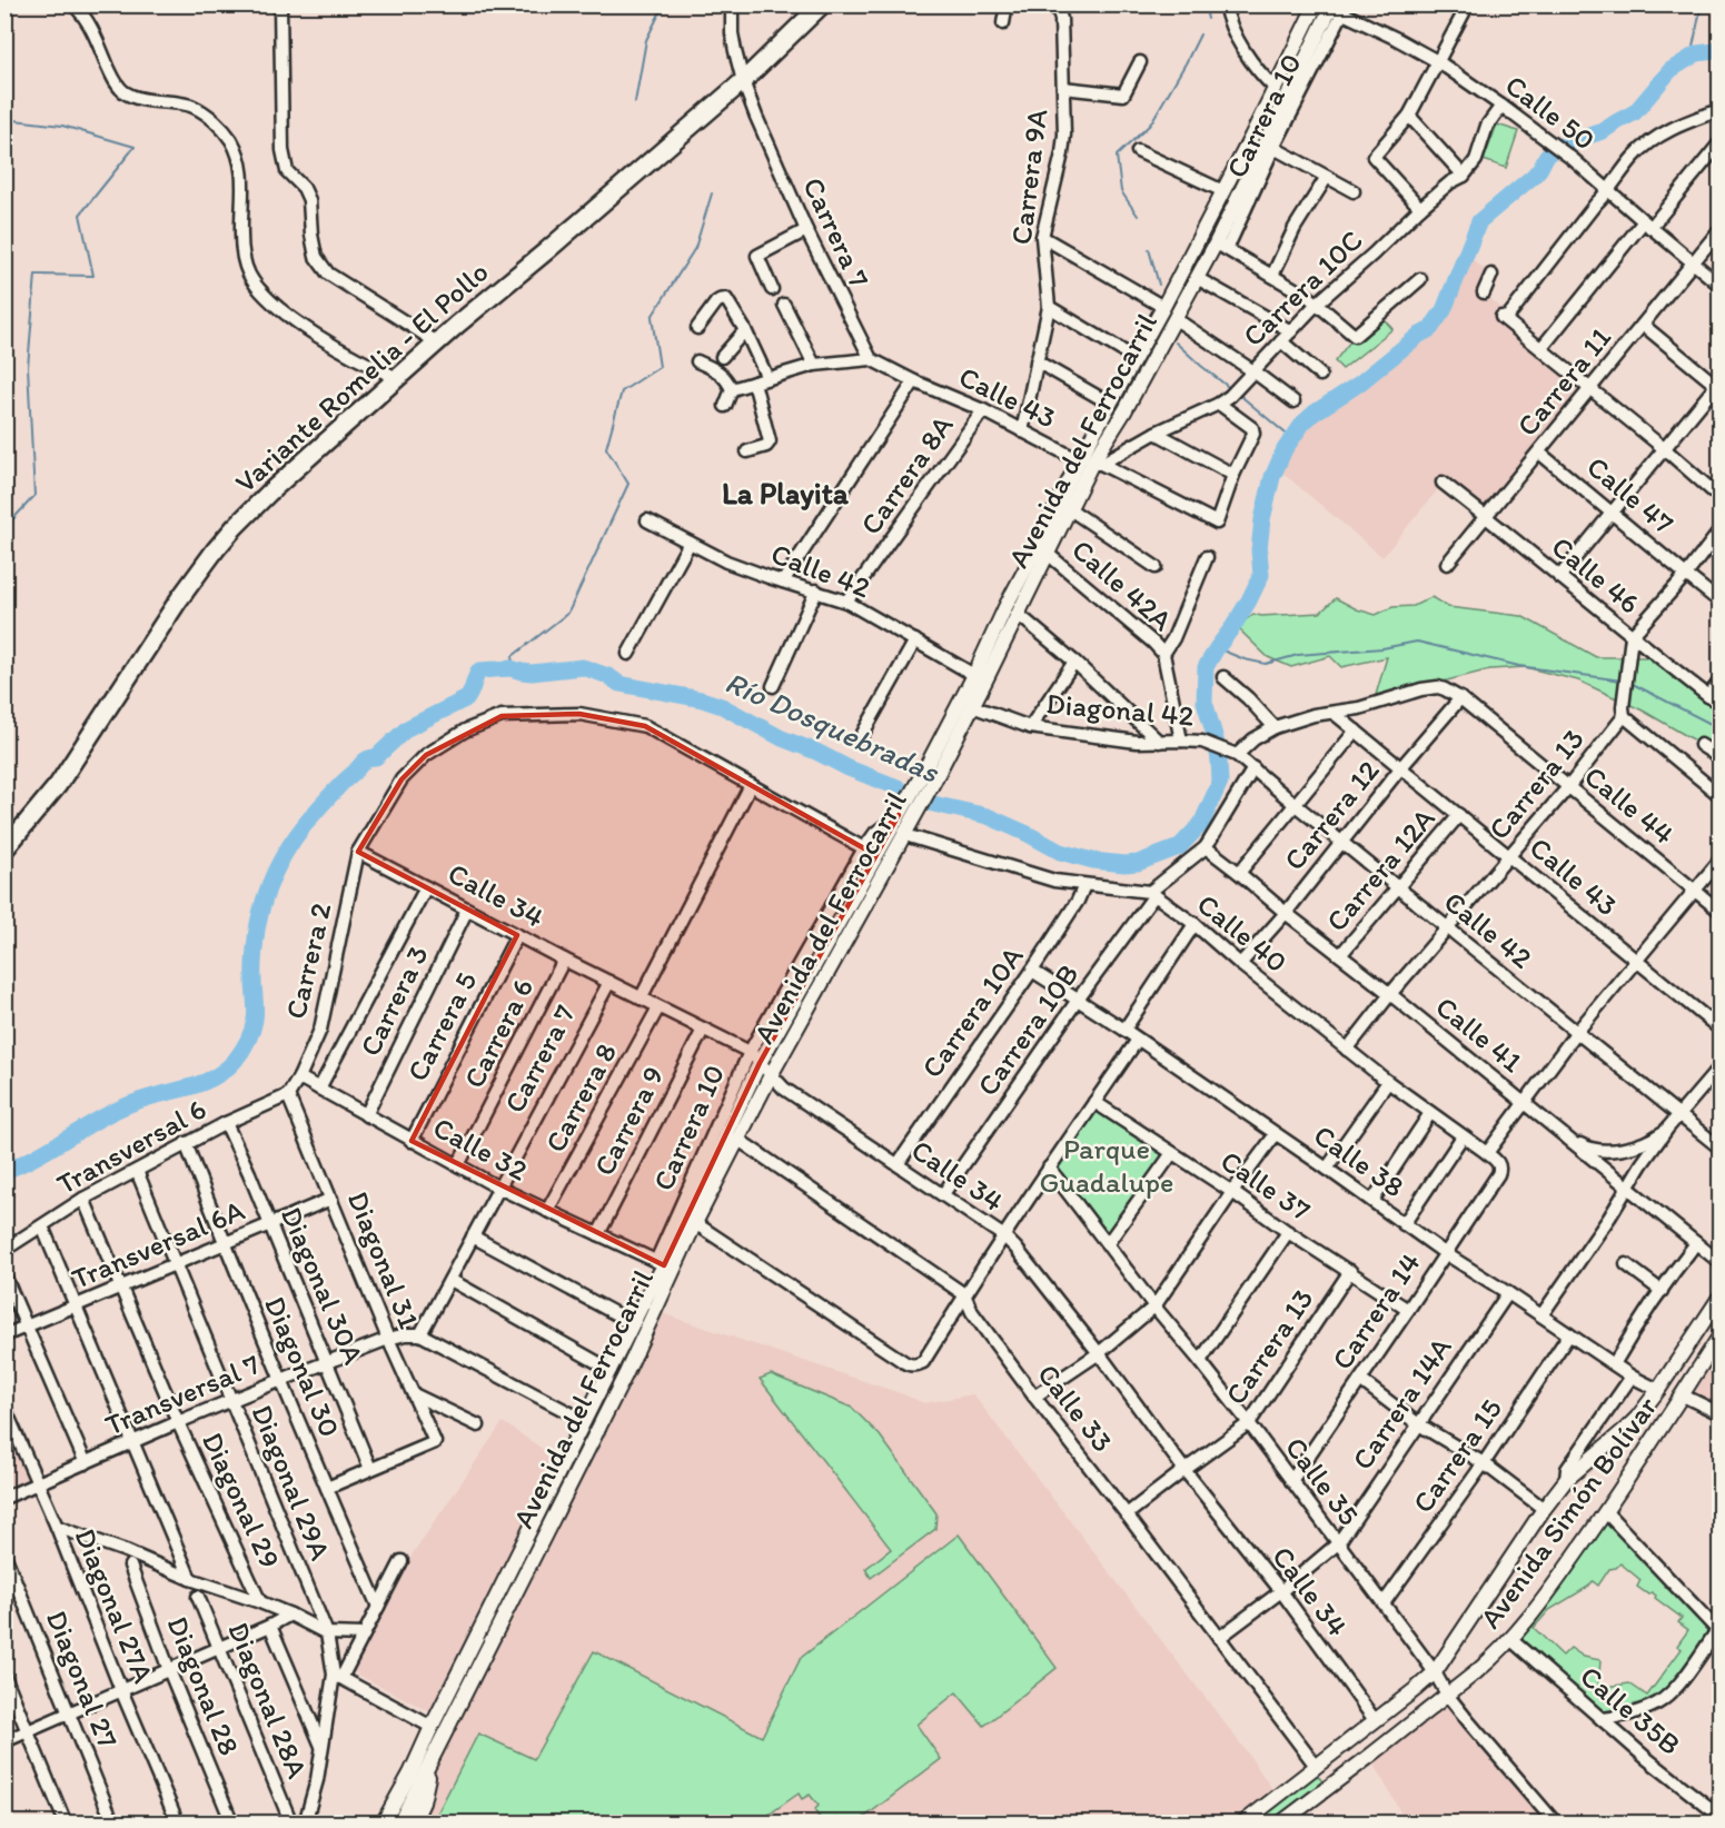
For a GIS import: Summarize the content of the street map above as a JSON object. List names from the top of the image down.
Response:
{
  "streets": {
    "highway": ["Variante Romelia - El Pollo"],
    "main road": ["Avenida del Ferrocarril", "Avenida Simón Bolívar"],
    "street": [
      "Calle 50",
      "Carrera 10",
      "Carrera 9A",
      "Carrera 7",
      "Carrera 10C",
      "Carrera 11",
      "Calle 43",
      "Carrera 8A",
      "Calle 47",
      "Calle 42",
      "Calle 46",
      "Calle 42A",
      "Diagonal 42",
      "Carrera 13",
      "Calle 44",
      "Carrera 12",
      "Carrera 12A",
      "Calle 34",
      "Calle 40",
      "Carrera 2",
      "Carrera 3",
      "Carrera 10A",
      "Carrera 5",
      "Carrera 10B",
      "Carrera 6",
      "Calle 41",
      "Carrera 8",
      "Carrera 9",
      "Transversal 6",
      "Calle 32",
      "Calle 38",
      "Calle 37",
      "Transversal 6A",
      "Diagonal 31",
      "Diagonal 30A",
      "Carrera 14",
      "Diagonal 30",
      "Transversal 7",
      "Carrera 14A",
      "Calle 33",
      "Carrera 15",
      "Calle 35",
      "Diagonal 29A",
      "Diagonal 29",
      "Diagonal 27A",
      "Diagonal 27",
      "Diagonal 28",
      "Diagonal 28A",
      "Calle 35B"
    ]
  },
  "crossings": [
    ["Calle 50", "Carrera 10C"],
    ["Calle 50", "Carrera 11"],
    ["Calle 50", "Avenida del Ferrocarril"],
    ["Carrera 10", "Avenida del Ferrocarril"],
    ["Carrera 10", "Calle 34"],
    ["Carrera 10", "Carrera 2"],
    ["Carrera 9A", "Calle 43"],
    ["Carrera 7", "Variante Romelia - El Pollo"],
    ["Carrera 7", "Calle 34"],
    ["Carrera 7", "Calle 32"],
    ["Carrera 7", "Transversal 7"],
    ["Carrera 10C", "Calle 43"],
    ["Carrera 10C", "Avenida del Ferrocarril"],
    ["Carrera 11", "Calle 47"],
    ["Carrera 11", "Calle 46"],
    ["Calle 43", "Avenida del Ferrocarril"],
    ["Calle 43", "Carrera 8A"],
    ["Calle 43", "Carrera 13"],
    ["Calle 43", "Calle 44"],
    ["Calle 43", "Carrera 12"],
    ["Calle 43", "Carrera 12A"],
    ["Avenida del Ferrocarril", "Calle 42"],
    ["Avenida del Ferrocarril", "Calle 42A"],
    ["Avenida del Ferrocarril", "Diagonal 42"],
    ["Avenida del Ferrocarril", "Calle 34"],
    ["Avenida del Ferrocarril", "Calle 32"],
    ["Avenida del Ferrocarril", "Calle 33"],
    ["Carrera 8A", "Calle 42"],
    ["Calle 42", "Diagonal 42"],
    ["Calle 42", "Carrera 13"],
    ["Calle 42", "Carrera 12"],
    ["Calle 42", "Carrera 12A"],
    ["Calle 42", "Carrera 10B"],
    ["Carrera 13", "Calle 44"],
    ["Carrera 13", "Calle 34"],
    ["Carrera 13", "Calle 40"],
    ["Carrera 13", "Calle 41"],
    ["Carrera 13", "Calle 37"],
    ["Carrera 13", "Calle 33"],
    ["Carrera 13", "Calle 35"],
    ["Calle 44", "Carrera 12"],
    ["Carrera 12", "Calle 40"],
    ["Carrera 12", "Calle 41"],
    ["Carrera 12A", "Calle 41"],
    ["Calle 34", "Carrera 2"],
    ["Calle 34", "Carrera 3"],
    ["Calle 34", "Carrera 10A"],
    ["Calle 34", "Carrera 5"],
    ["Calle 34", "Carrera 10B"],
    ["Calle 34", "Carrera 6"],
    ["Calle 34", "Carrera 8"],
    ["Calle 34", "Carrera 9"],
    ["Calle 34", "Avenida Simón Bolívar"],
    ["Calle 40", "Carrera 10B"],
    ["Calle 40", "Carrera 14"],
    ["Carrera 2", "Calle 32"],
    ["Carrera 3", "Calle 32"],
    ["Carrera 10A", "Calle 38"],
    ["Carrera 5", "Calle 32"],
    ["Carrera 10B", "Calle 41"],
    ["Carrera 10B", "Calle 38"],
    ["Carrera 6", "Calle 32"],
    ["Carrera 8", "Calle 32"],
    ["Carrera 9", "Calle 32"],
    ["Transversal 6", "Diagonal 31"],
    ["Transversal 6", "Diagonal 30A"],
    ["Transversal 6", "Diagonal 30"],
    ["Transversal 6", "Diagonal 29A"],
    ["Transversal 6", "Diagonal 29"],
    ["Calle 38", "Carrera 14"],
    ["Calle 38", "Carrera 14A"],
    ["Calle 38", "Carrera 15"],
    ["Calle 38", "Avenida Simón Bolívar"],
    ["Calle 37", "Carrera 14"],
    ["Transversal 6A", "Diagonal 31"],
    ["Transversal 6A", "Diagonal 30A"],
    ["Transversal 6A", "Diagonal 30"],
    ["Transversal 6A", "Diagonal 29A"],
    ["Transversal 6A", "Diagonal 29"],
    ["Diagonal 31", "Diagonal 30A"],
    ["Diagonal 31", "Transversal 7"],
    ["Diagonal 30A", "Transversal 7"],
    ["Carrera 14", "Calle 35"],
    ["Diagonal 30", "Transversal 7"],
    ["Transversal 7", "Diagonal 29A"],
    ["Transversal 7", "Diagonal 29"],
    ["Transversal 7", "Diagonal 27A"],
    ["Carrera 14A", "Calle 35"],
    ["Calle 33", "Avenida Simón Bolívar"],
    ["Carrera 15", "Calle 35"],
    ["Calle 35", "Avenida Simón Bolívar"],
    ["Avenida Simón Bolívar", "Calle 35B"]
  ],
  "districts": ["La Playita"],
  "water": ["Río Dosquebradas"],
  "parks": ["Parque Guadalupe"]
}
